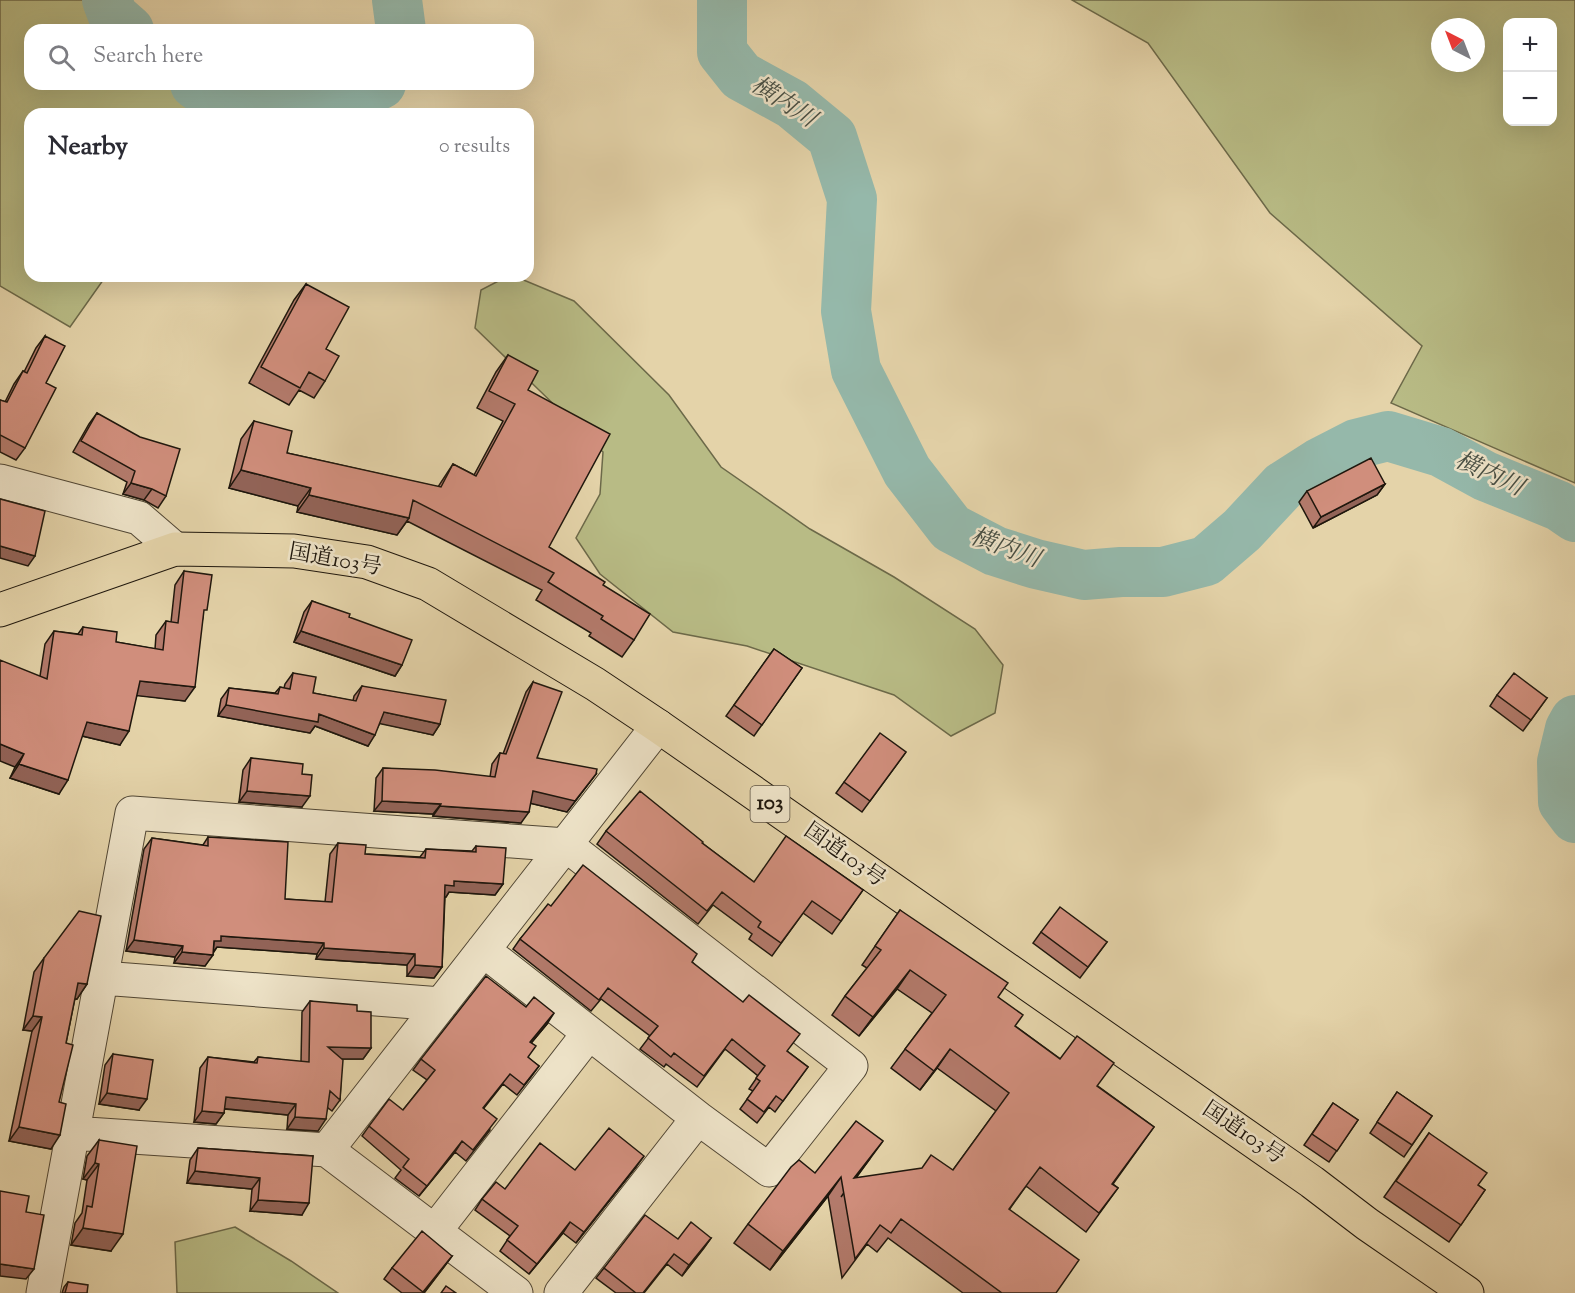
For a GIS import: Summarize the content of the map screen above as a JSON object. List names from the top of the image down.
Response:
{
  "streets": {
    "highway": ["国道103号", "103"]
  },
  "water": ["横内川"],
  "north": "top left",
  "page": {
    "map_buttons": ["+", "−"],
    "search": "Search here",
    "heading": ["Nearby", "0 results"]
  }
}
